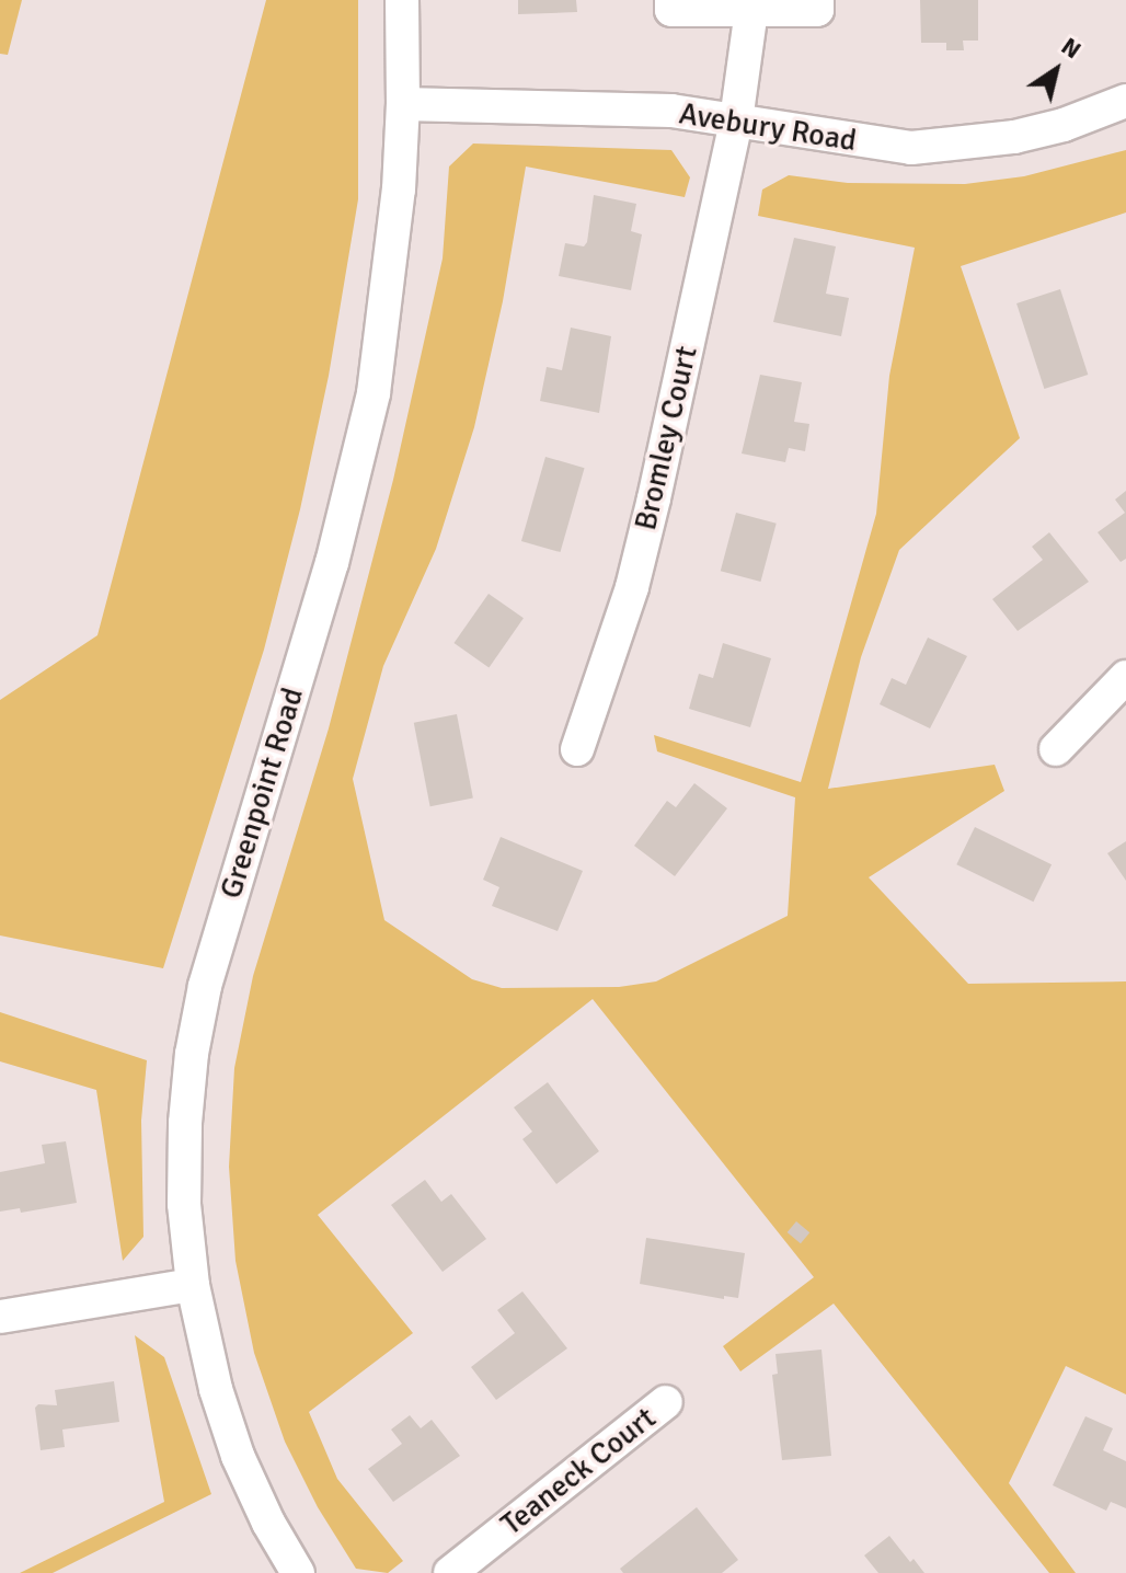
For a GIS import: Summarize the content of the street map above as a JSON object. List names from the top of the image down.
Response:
{
  "streets": {
    "street": [
      "Avebury Road",
      "Bromley Court",
      "Greenpoint Road",
      "Teaneck Court"
    ]
  },
  "crossings": [
    ["Avebury Road", "Bromley Court"],
    ["Avebury Road", "Greenpoint Road"]
  ],
  "north": "top right"
}
